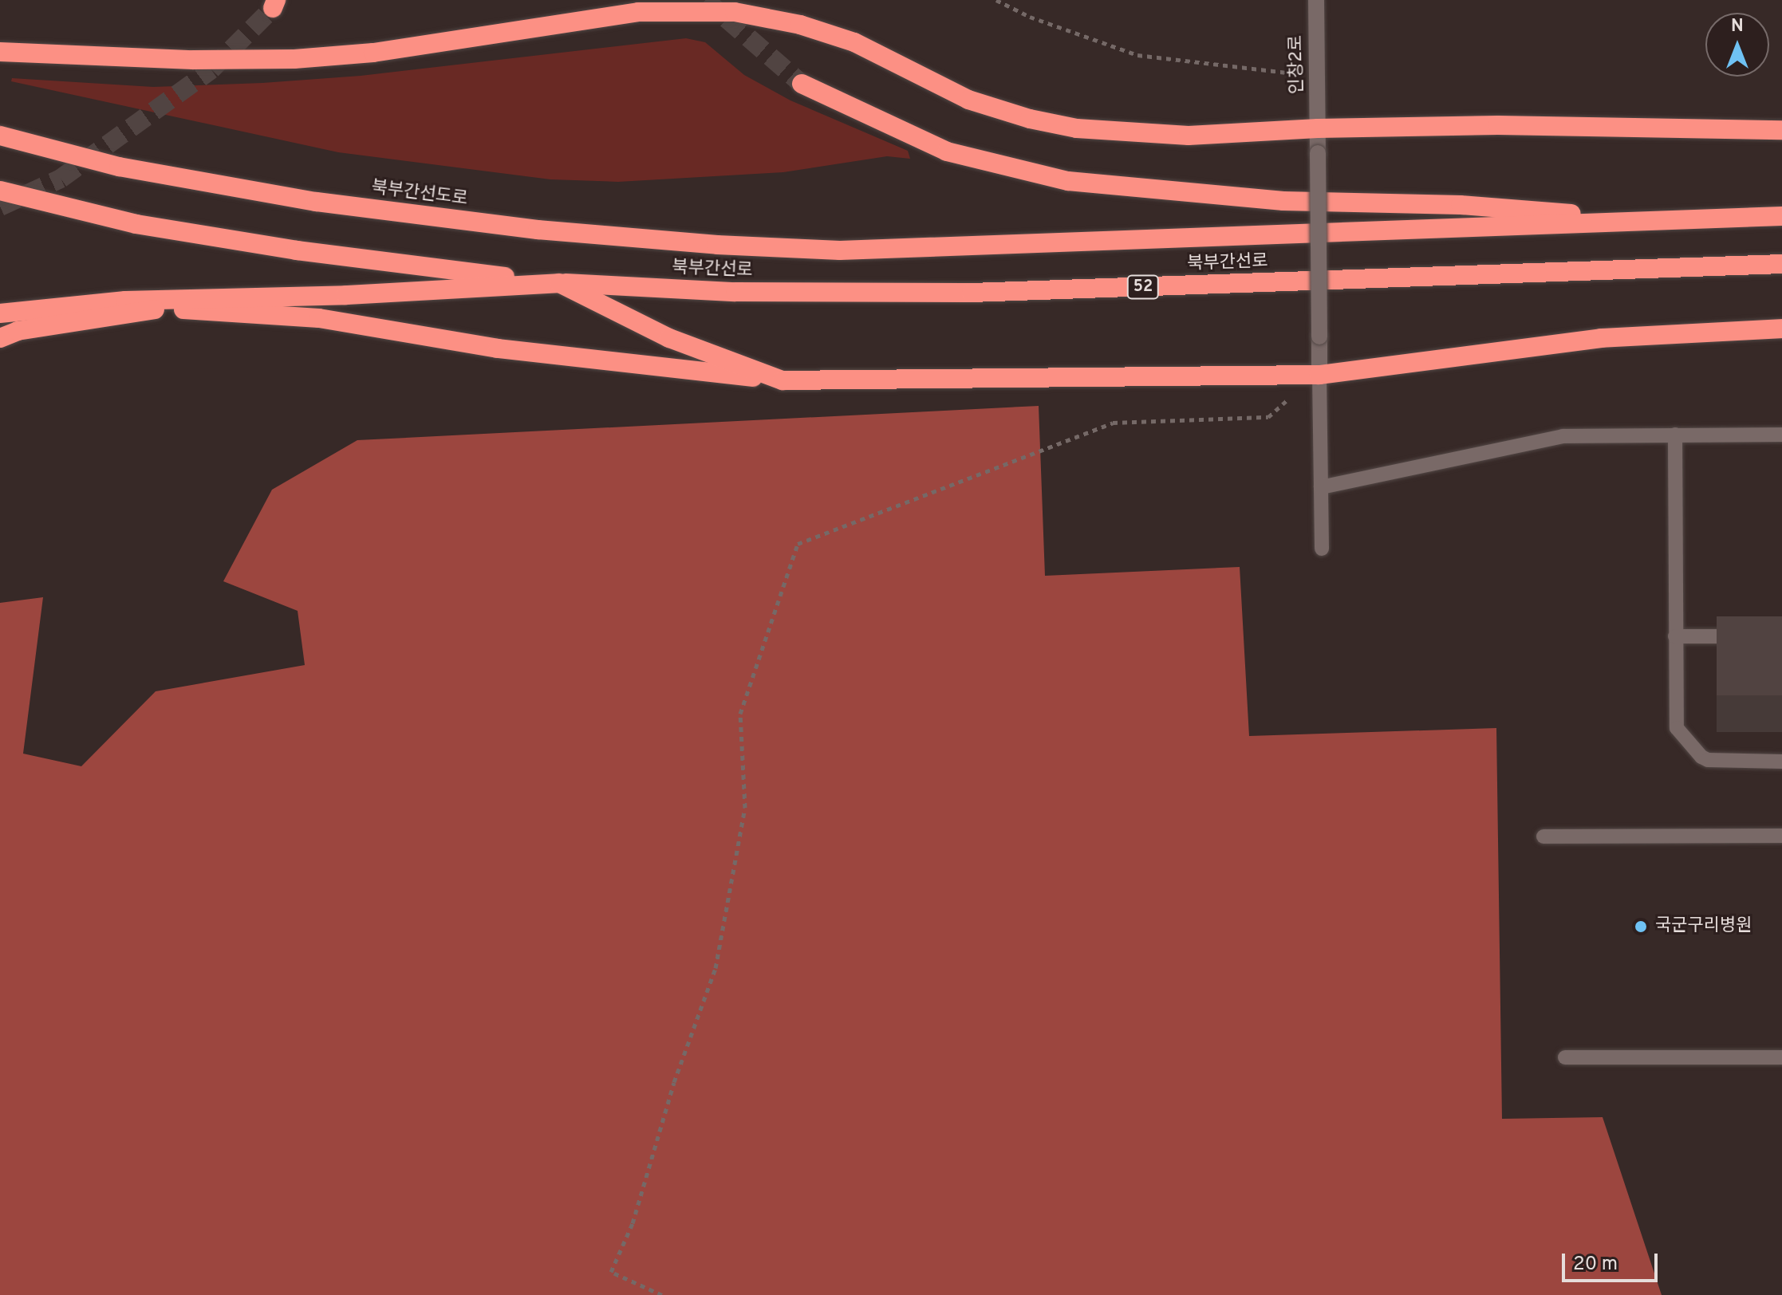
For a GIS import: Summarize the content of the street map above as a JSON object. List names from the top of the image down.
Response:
{
  "streets": {
    "highway": ["북부간선도로", "북부간선로", "52"],
    "street": ["인창2로"]
  },
  "crossings": [
    ["북부간선도로", "북부간선로"]
  ],
  "places": ["국군구리병원"],
  "scale_bar": "20 m",
  "north": "top"
}
